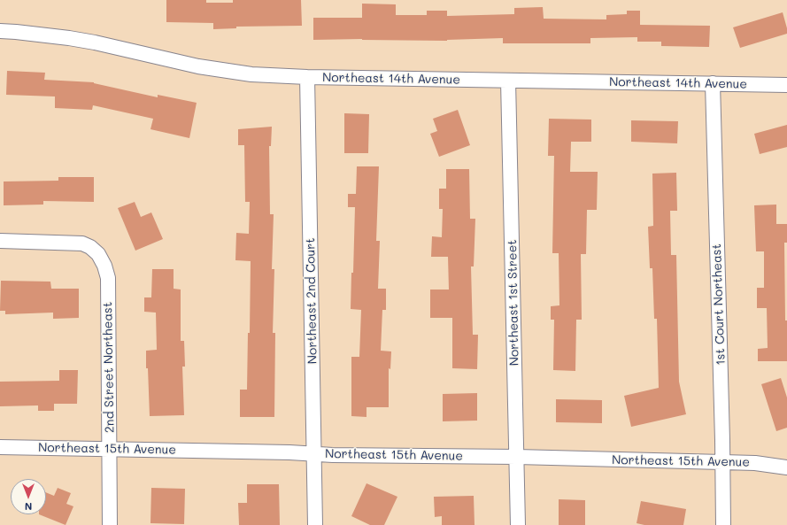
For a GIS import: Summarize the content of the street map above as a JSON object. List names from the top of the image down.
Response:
{
  "streets": {
    "street": [
      "Northeast 14th Avenue",
      "Northeast 2nd Court",
      "Northeast 1st Street",
      "1st Court Northeast",
      "2nd Street Northeast",
      "Northeast 15th Avenue"
    ]
  },
  "crossings": [
    ["Northeast 14th Avenue", "Northeast 2nd Court"],
    ["Northeast 14th Avenue", "Northeast 1st Street"],
    ["Northeast 14th Avenue", "1st Court Northeast"],
    ["Northeast 2nd Court", "Northeast 15th Avenue"],
    ["Northeast 1st Street", "Northeast 15th Avenue"],
    ["1st Court Northeast", "Northeast 15th Avenue"],
    ["2nd Street Northeast", "Northeast 15th Avenue"]
  ],
  "north": "bottom"
}
